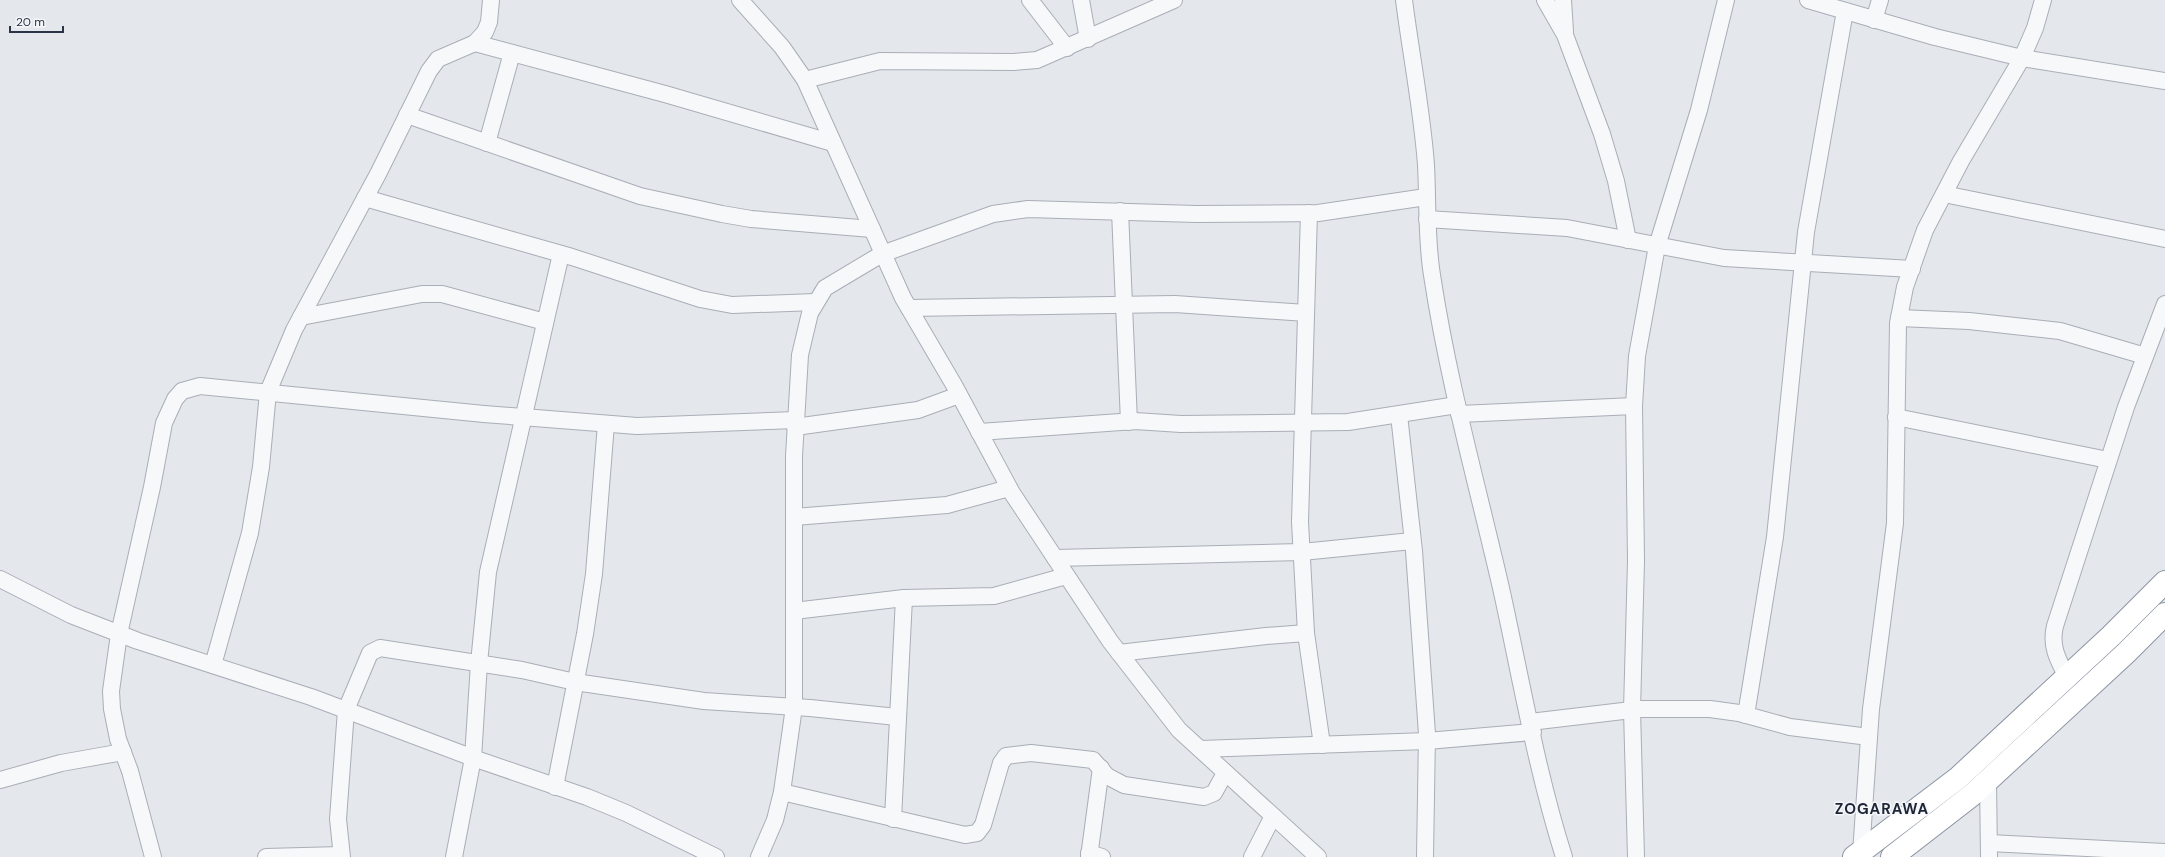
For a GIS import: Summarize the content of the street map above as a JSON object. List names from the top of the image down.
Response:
{
  "districts": ["ZOGARAWA"],
  "scale_bar": "20 m"
}
